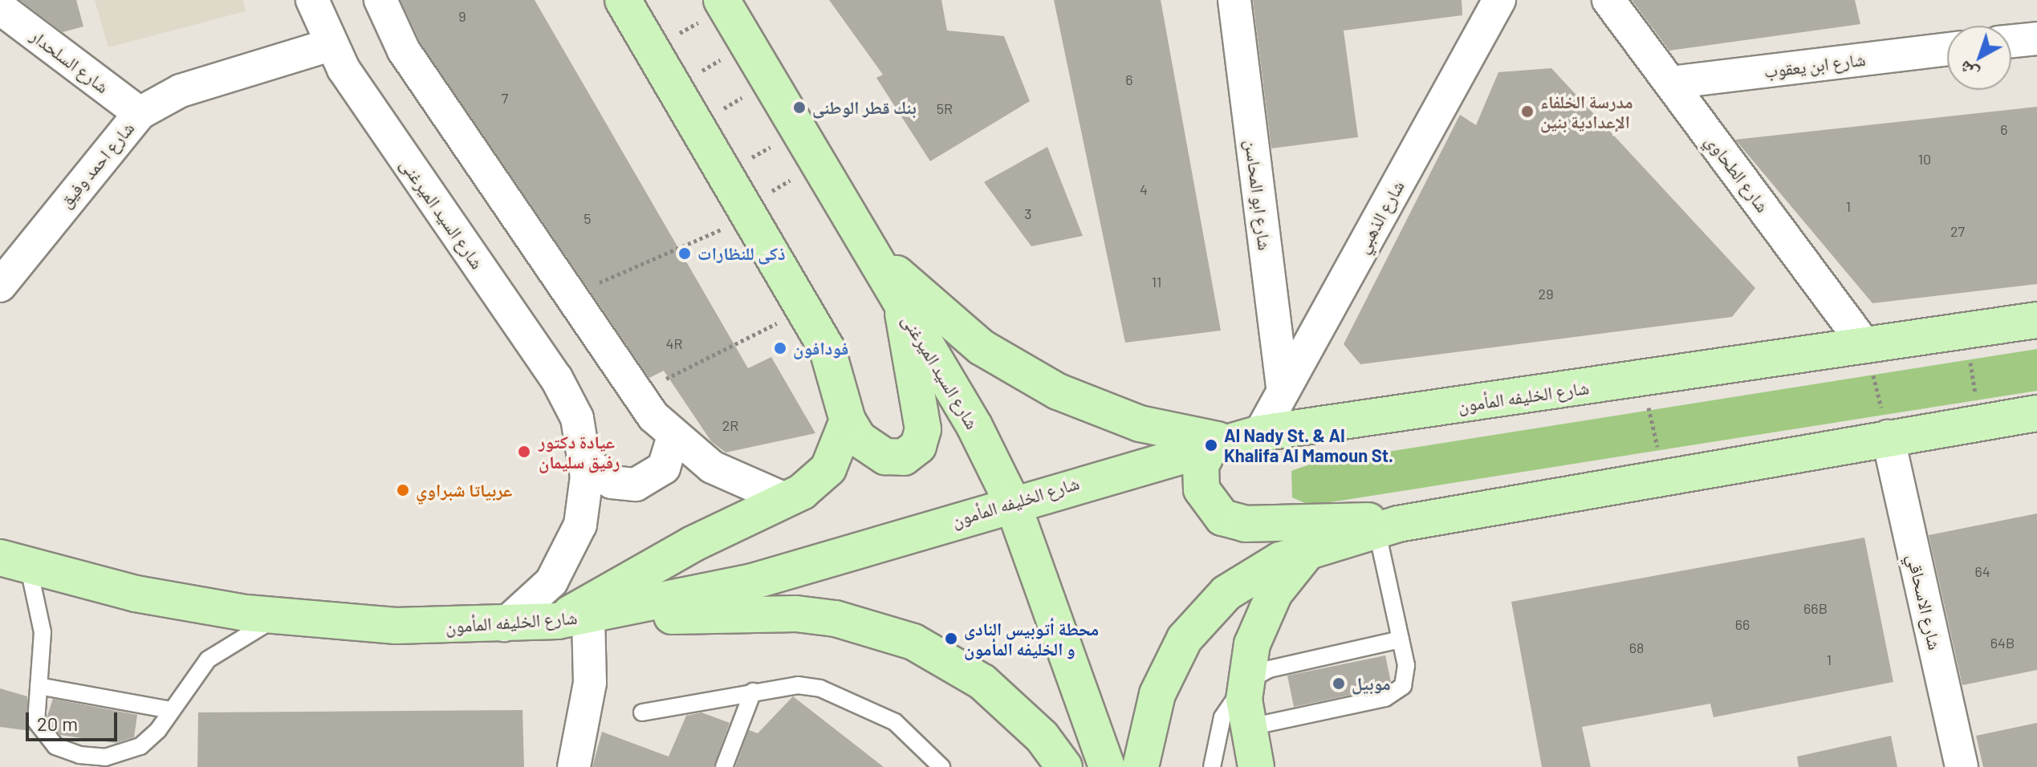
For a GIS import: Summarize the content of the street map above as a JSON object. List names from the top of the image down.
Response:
{
  "streets": {
    "main road": ["شارع السيد الميرغنى", "شارع الخليفه المأمون"],
    "street": [
      "شارع السلحدار",
      "شارع ابن يعقوب",
      "شارع احمد وفيق",
      "شارع الطحاوي",
      "شارع ابو المحاسن",
      "شارع الذهبي",
      "شارع الاسحاقي"
    ]
  },
  "crossings": [
    ["شارع السلحدار", "شارع احمد وفيق"],
    ["شارع ابن يعقوب", "شارع الطحاوي"],
    ["شارع احمد وفيق", "شارع السيد الميرغنى"],
    ["شارع الطحاوي", "شارع الخليفه المأمون"],
    ["شارع ابو المحاسن", "شارع الذهبي"],
    ["شارع السيد الميرغنى", "شارع الخليفه المأمون"],
    ["شارع الذهبي", "شارع الخليفه المأمون"]
  ],
  "places": [
    "بنك قطر الوطنى",
    "مدرسة الخلفاء الإعدادية بنين",
    "ذكى للنظارات",
    "فودافون",
    "Al Nady St. & Al Khalifa Al Mamoun St.",
    "عيادة دكتور رفيق سليمان",
    "عربياتا شبراوي",
    "محطة أتوبيس النادى و الخليفه المأمون",
    "موبيل"
  ],
  "house_numbers": [
    "9",
    "6",
    "7",
    "5R",
    "6",
    "10",
    "4",
    "1",
    "3",
    "5",
    "27",
    "11",
    "29",
    "4R",
    "2R",
    "64",
    "66B",
    "66",
    "64B",
    "68",
    "1"
  ],
  "scale_bar": "20 m",
  "north": "bottom left"
}
